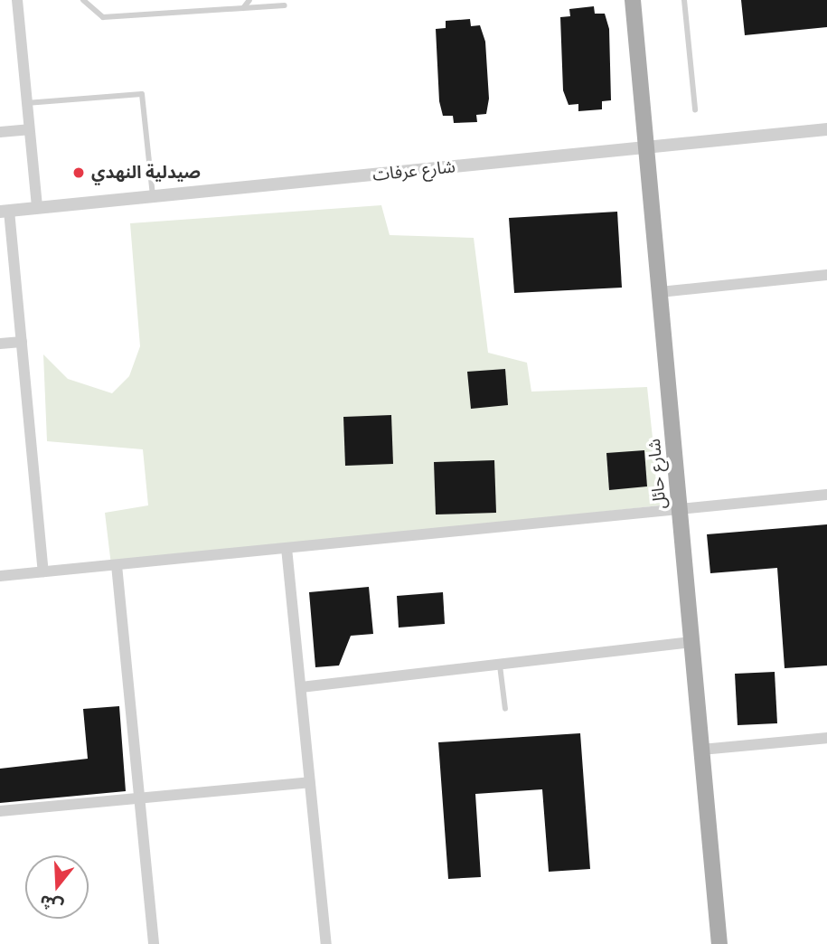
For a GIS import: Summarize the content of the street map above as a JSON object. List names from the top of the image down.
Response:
{
  "streets": {
    "main road": ["شارع حائل"],
    "street": ["شارع عرفات"]
  },
  "crossings": [
    ["شارع عرفات", "شارع حائل"]
  ],
  "places": ["صيدلية النهدي"],
  "north": "bottom"
}
